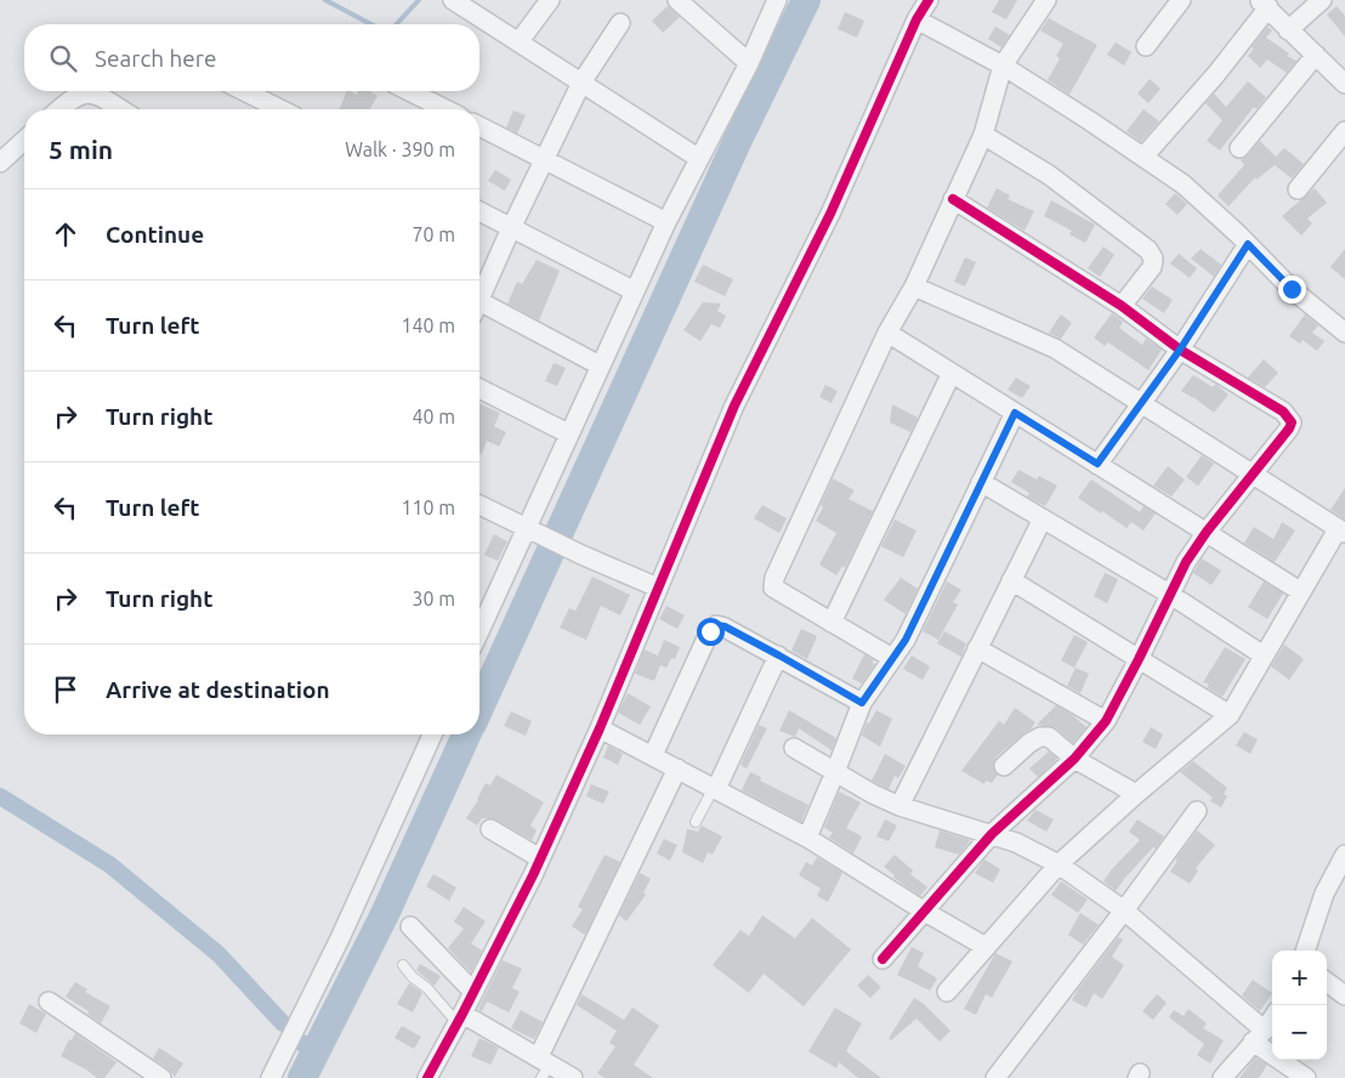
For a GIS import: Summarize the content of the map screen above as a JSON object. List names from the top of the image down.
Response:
{
  "page": {
    "search": "Search here",
    "heading": ["5 min", "Walk · 390 m"],
    "list": [
      ["Continue", "70 m"],
      ["Turn left", "140 m"],
      ["Turn right", "40 m"],
      ["Turn left", "110 m"],
      ["Turn right", "30 m"],
      "Arrive at destination"
    ],
    "map_buttons": ["+", "−"]
  }
}
